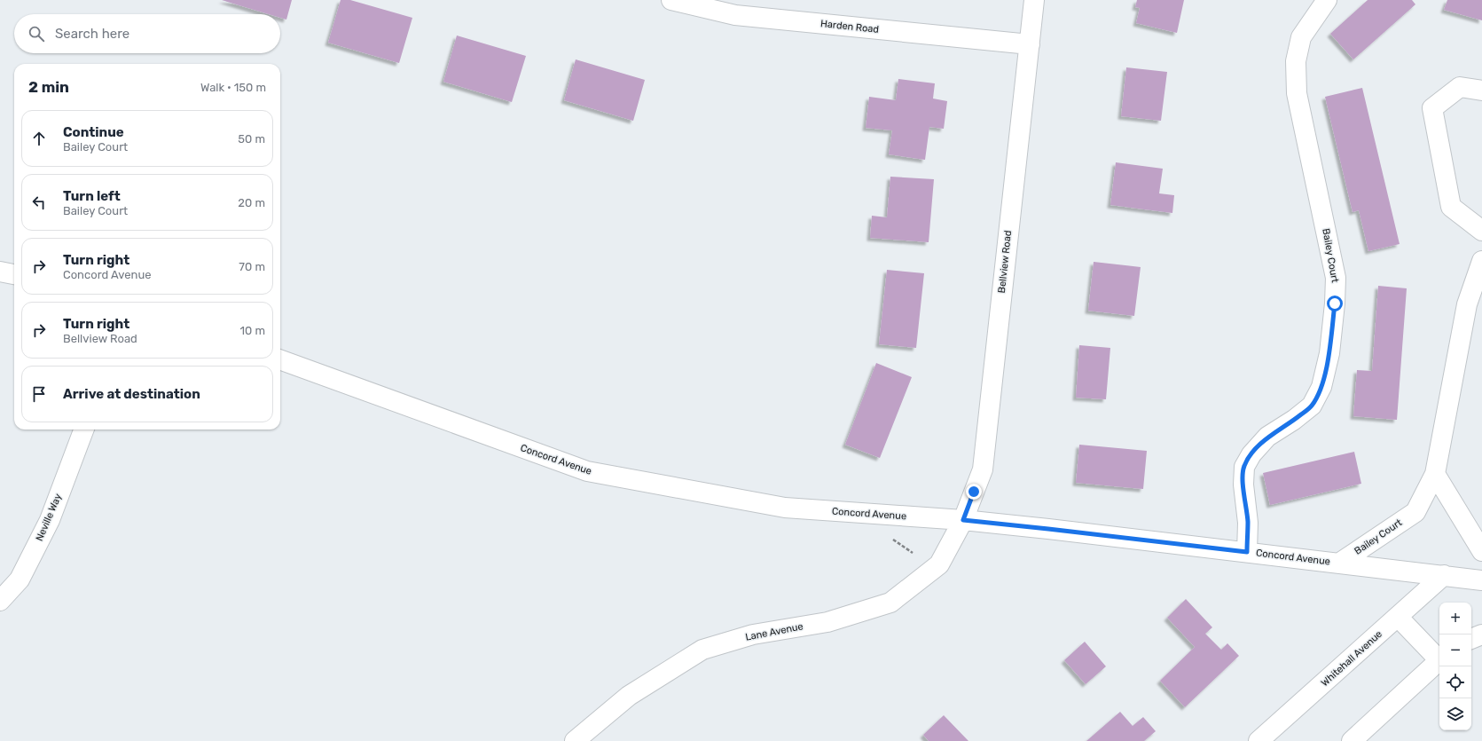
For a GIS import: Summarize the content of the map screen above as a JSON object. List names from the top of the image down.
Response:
{
  "streets": {
    "street": [
      "Harden Road",
      "Bailey Court",
      "Bellview Road",
      "Concord Avenue",
      "Neville Way",
      "Lane Avenue",
      "Whitehall Avenue"
    ]
  },
  "crossings": [
    ["Harden Road", "Bellview Road"],
    ["Bailey Court", "Concord Avenue"],
    ["Bellview Road", "Concord Avenue"],
    ["Bellview Road", "Lane Avenue"],
    ["Concord Avenue", "Lane Avenue"],
    ["Concord Avenue", "Whitehall Avenue"]
  ],
  "page": {
    "search": "Search here",
    "heading": ["2 min", "Walk · 150 m"],
    "list": [
      ["Continue", "Bailey Court", "50 m"],
      ["Turn left", "Bailey Court", "20 m"],
      ["Turn right", "Concord Avenue", "70 m"],
      ["Turn right", "Bellview Road", "10 m"],
      "Arrive at destination"
    ],
    "map_buttons": ["+", "−"]
  }
}
